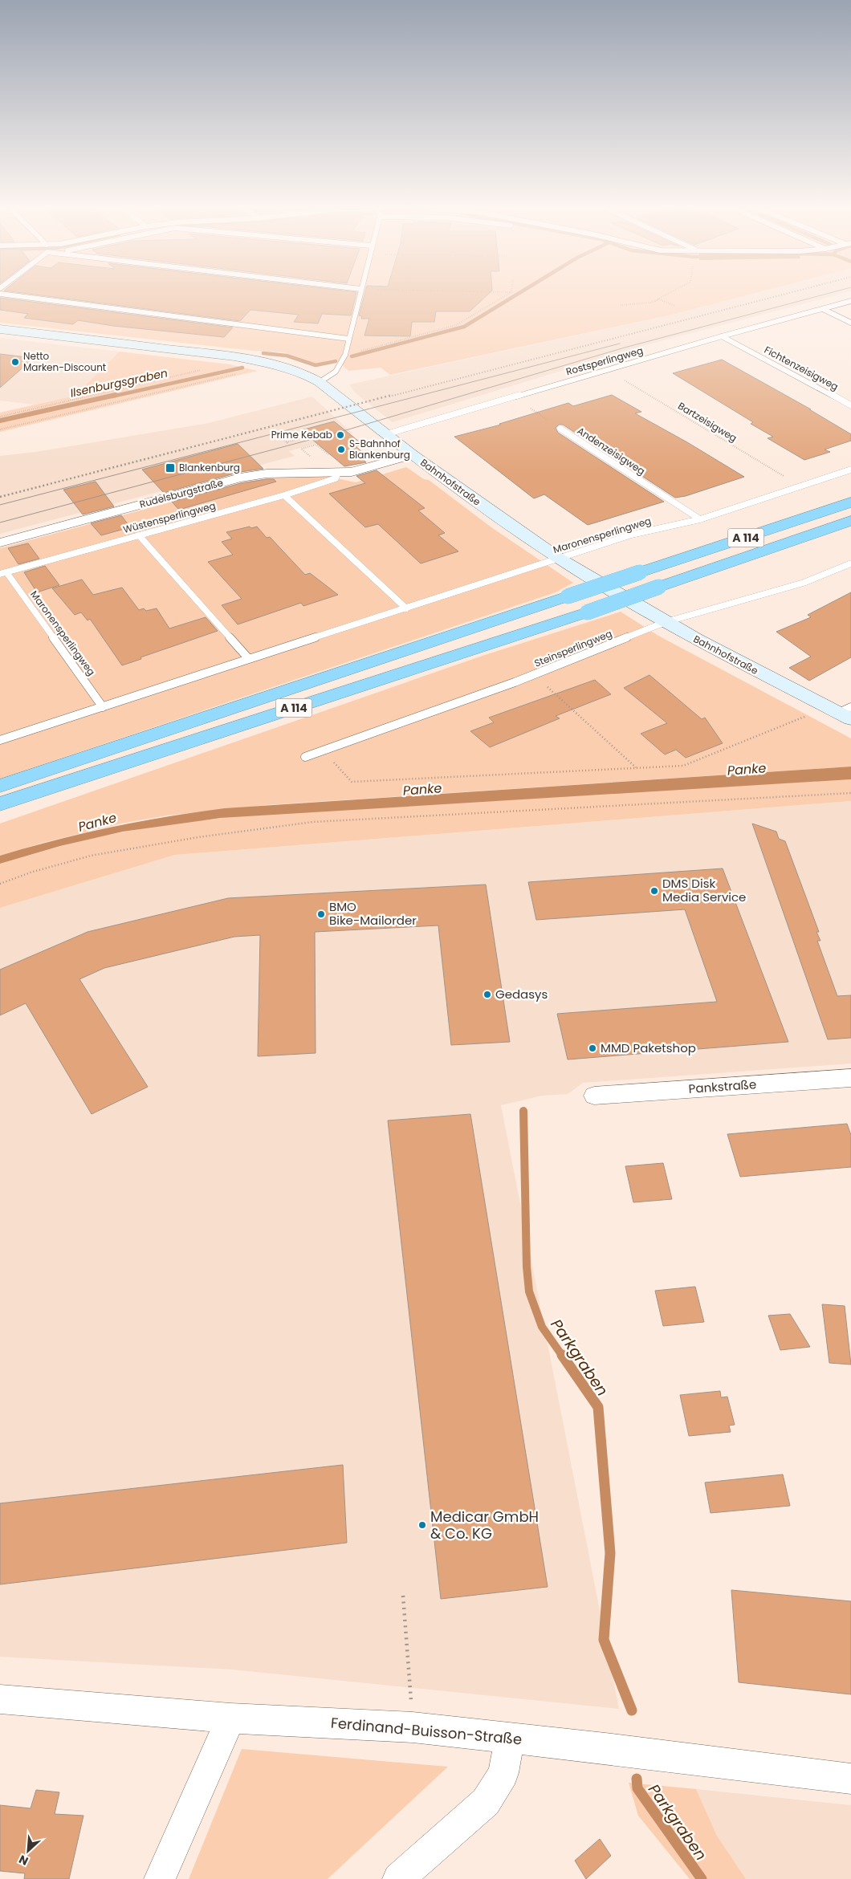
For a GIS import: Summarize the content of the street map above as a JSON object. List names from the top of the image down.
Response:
{
  "streets": {
    "highway": ["A 114"],
    "main road": ["Bahnhofstraße"],
    "street": ["Rudelsburgstraße", "Pankstraße", "Ferdinand-Buisson-Straße"],
    "lane": [
      "Rostsperlingweg",
      "Fichtenzeisigweg",
      "Andenzeisigweg",
      "Wüstensperlingweg",
      "Maronensperlingweg",
      "Steinsperlingweg"
    ],
    "path": ["Bartzeisigweg"]
  },
  "crossings": [
    ["Rostsperlingweg", "Fichtenzeisigweg"],
    ["Rostsperlingweg", "Bartzeisigweg"],
    ["Rostsperlingweg", "Andenzeisigweg"],
    ["Rostsperlingweg", "Bahnhofstraße"],
    ["Bartzeisigweg", "Maronensperlingweg"],
    ["Andenzeisigweg", "Maronensperlingweg"],
    ["Bahnhofstraße", "Rudelsburgstraße"],
    ["Bahnhofstraße", "Maronensperlingweg"],
    ["Bahnhofstraße", "Steinsperlingweg"],
    ["Rudelsburgstraße", "Wüstensperlingweg"],
    ["Wüstensperlingweg", "Maronensperlingweg"]
  ],
  "water": ["Ilsenburgsgraben", "Panke", "Parkgraben"],
  "places": {
    "other": [
      "Netto Marken-Discount",
      "Prime Kebab",
      "S-Bahnhof Blankenburg",
      "DMS Disk Media Service",
      "BMO Bike-Mailorder",
      "Gedasys",
      "MMD Paketshop",
      "Medicar GmbH & Co. KG"
    ],
    "transit": ["Blankenburg"]
  },
  "north": "bottom left"
}
